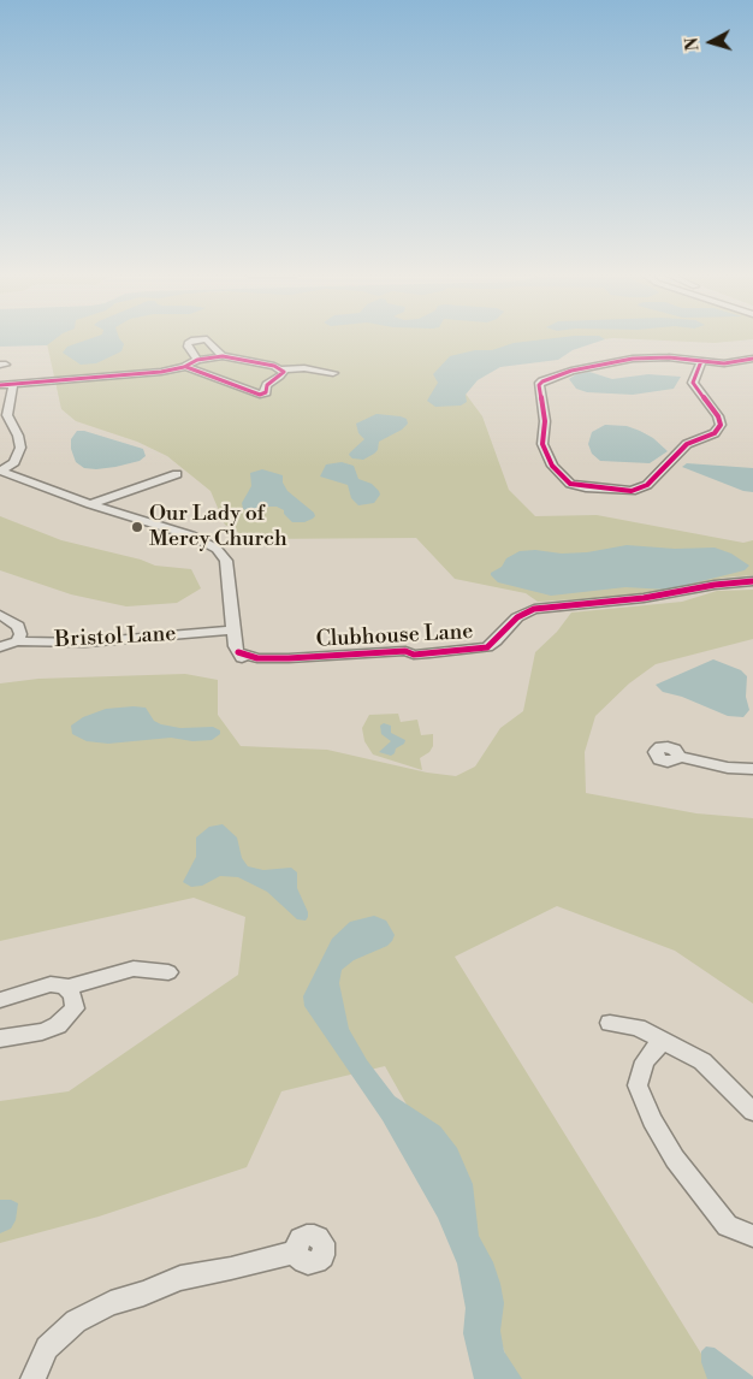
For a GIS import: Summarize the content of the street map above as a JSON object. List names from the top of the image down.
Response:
{
  "streets": {
    "street": ["Clubhouse Lane", "Bristol Lane"]
  },
  "crossings": [
    ["Clubhouse Lane", "Bristol Lane"]
  ],
  "places": ["Our Lady of Mercy Church"],
  "north": "left"
}
